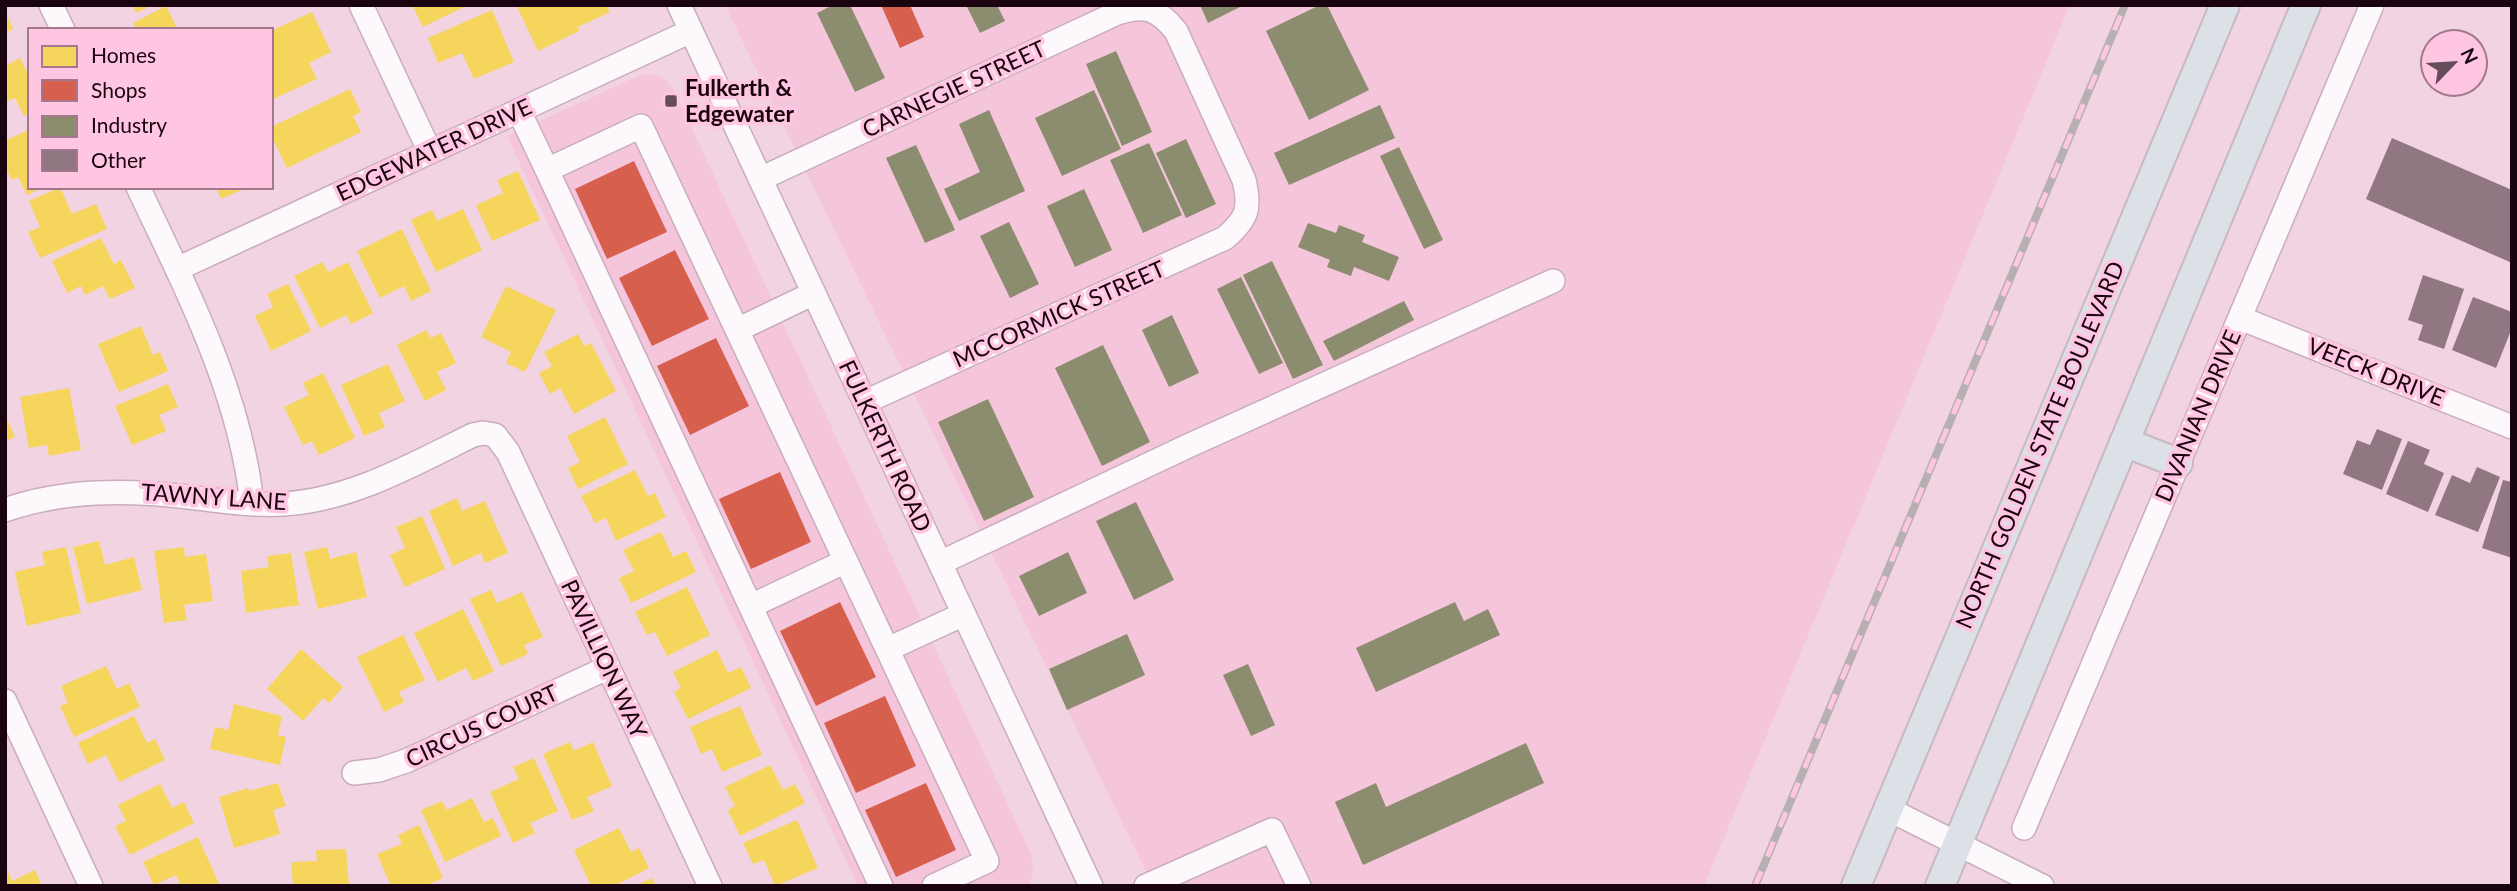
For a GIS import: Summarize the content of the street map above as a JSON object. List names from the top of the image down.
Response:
{
  "streets": {
    "main road": ["NORTH GOLDEN STATE BOULEVARD"],
    "street": [
      "CARNEGIE STREET",
      "EDGEWATER DRIVE",
      "MCCORMICK STREET",
      "VEECK DRIVE",
      "DIVANIAN DRIVE",
      "FULKERTH ROAD",
      "TAWNY LANE",
      "PAVILLION WAY",
      "CIRCUS COURT"
    ]
  },
  "crossings": [
    ["CARNEGIE STREET", "MCCORMICK STREET"],
    ["CARNEGIE STREET", "FULKERTH ROAD"],
    ["EDGEWATER DRIVE", "FULKERTH ROAD"],
    ["MCCORMICK STREET", "FULKERTH ROAD"],
    ["VEECK DRIVE", "DIVANIAN DRIVE"],
    ["TAWNY LANE", "PAVILLION WAY"],
    ["PAVILLION WAY", "CIRCUS COURT"]
  ],
  "places": {
    "transit": ["Fulkerth & Edgewater"]
  },
  "legend": [
    "Homes",
    "Shops",
    "Industry",
    "Other"
  ],
  "north": "top right"
}
